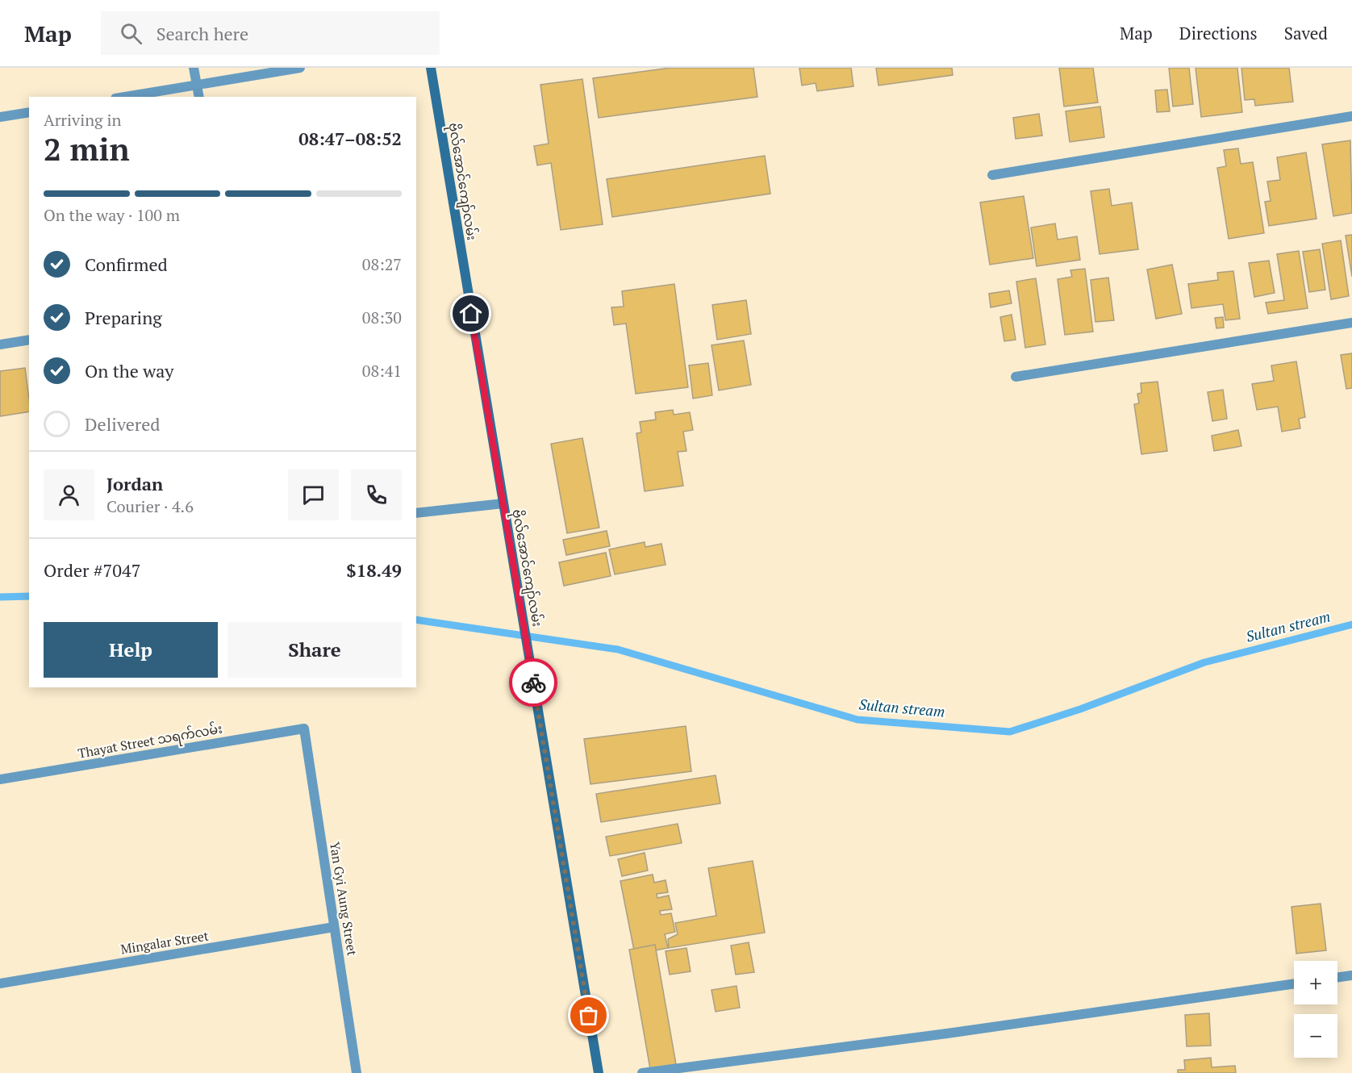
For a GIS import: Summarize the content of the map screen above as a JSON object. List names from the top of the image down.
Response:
{
  "streets": {
    "street": [
      "ဗိုလ်အောင်ကျော်လမ်း",
      "Thayat Street သရက်လမ်း",
      "Yan Gyi Aung Street",
      "Mingalar Street"
    ]
  },
  "crossings": [
    ["Thayat Street သရက်လမ်း", "Yan Gyi Aung Street"],
    ["Yan Gyi Aung Street", "Mingalar Street"]
  ],
  "water": ["Sultan stream"],
  "page": {
    "header": "Map",
    "search": "Search here",
    "nav": ["Map", "Directions", "Saved"],
    "heading": ["2 min", "Arriving in", "08:47–08:52"],
    "panel": [
      "Jordan",
      "Courier · 4.6",
      "Order #7047",
      "$18.49"
    ],
    "bar": "On the way · 100 m",
    "list": [
      ["Confirmed", "08:27"],
      ["Preparing", "08:30"],
      ["On the way", "08:41"],
      "Delivered"
    ],
    "buttons": ["Help", "Share"],
    "map_buttons": ["+", "−"]
  }
}
